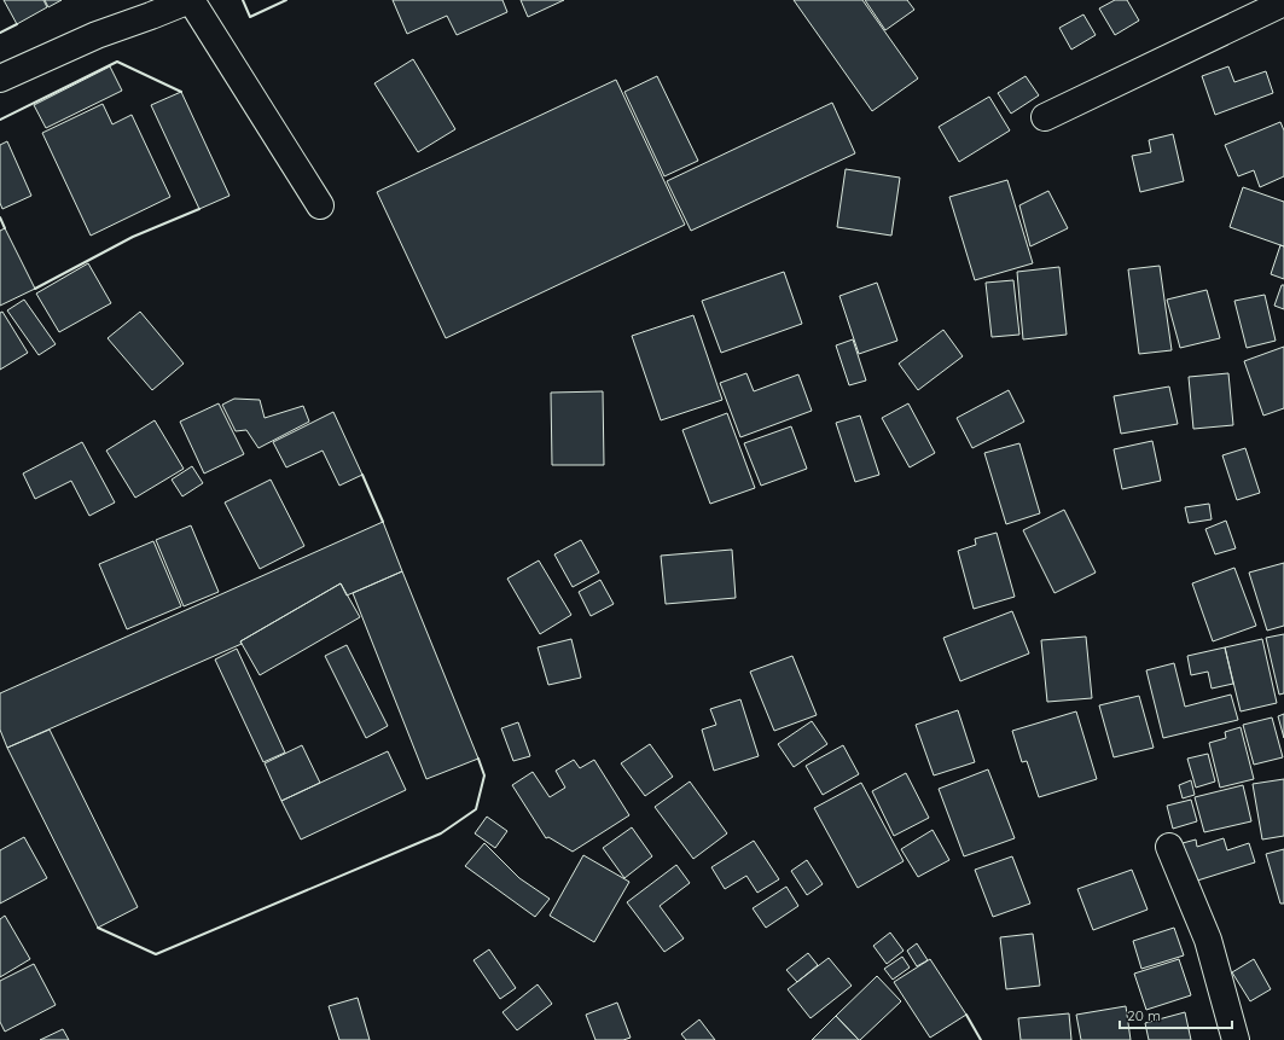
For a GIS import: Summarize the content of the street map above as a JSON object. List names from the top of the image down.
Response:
{
  "scale_bar": "20 m"
}
